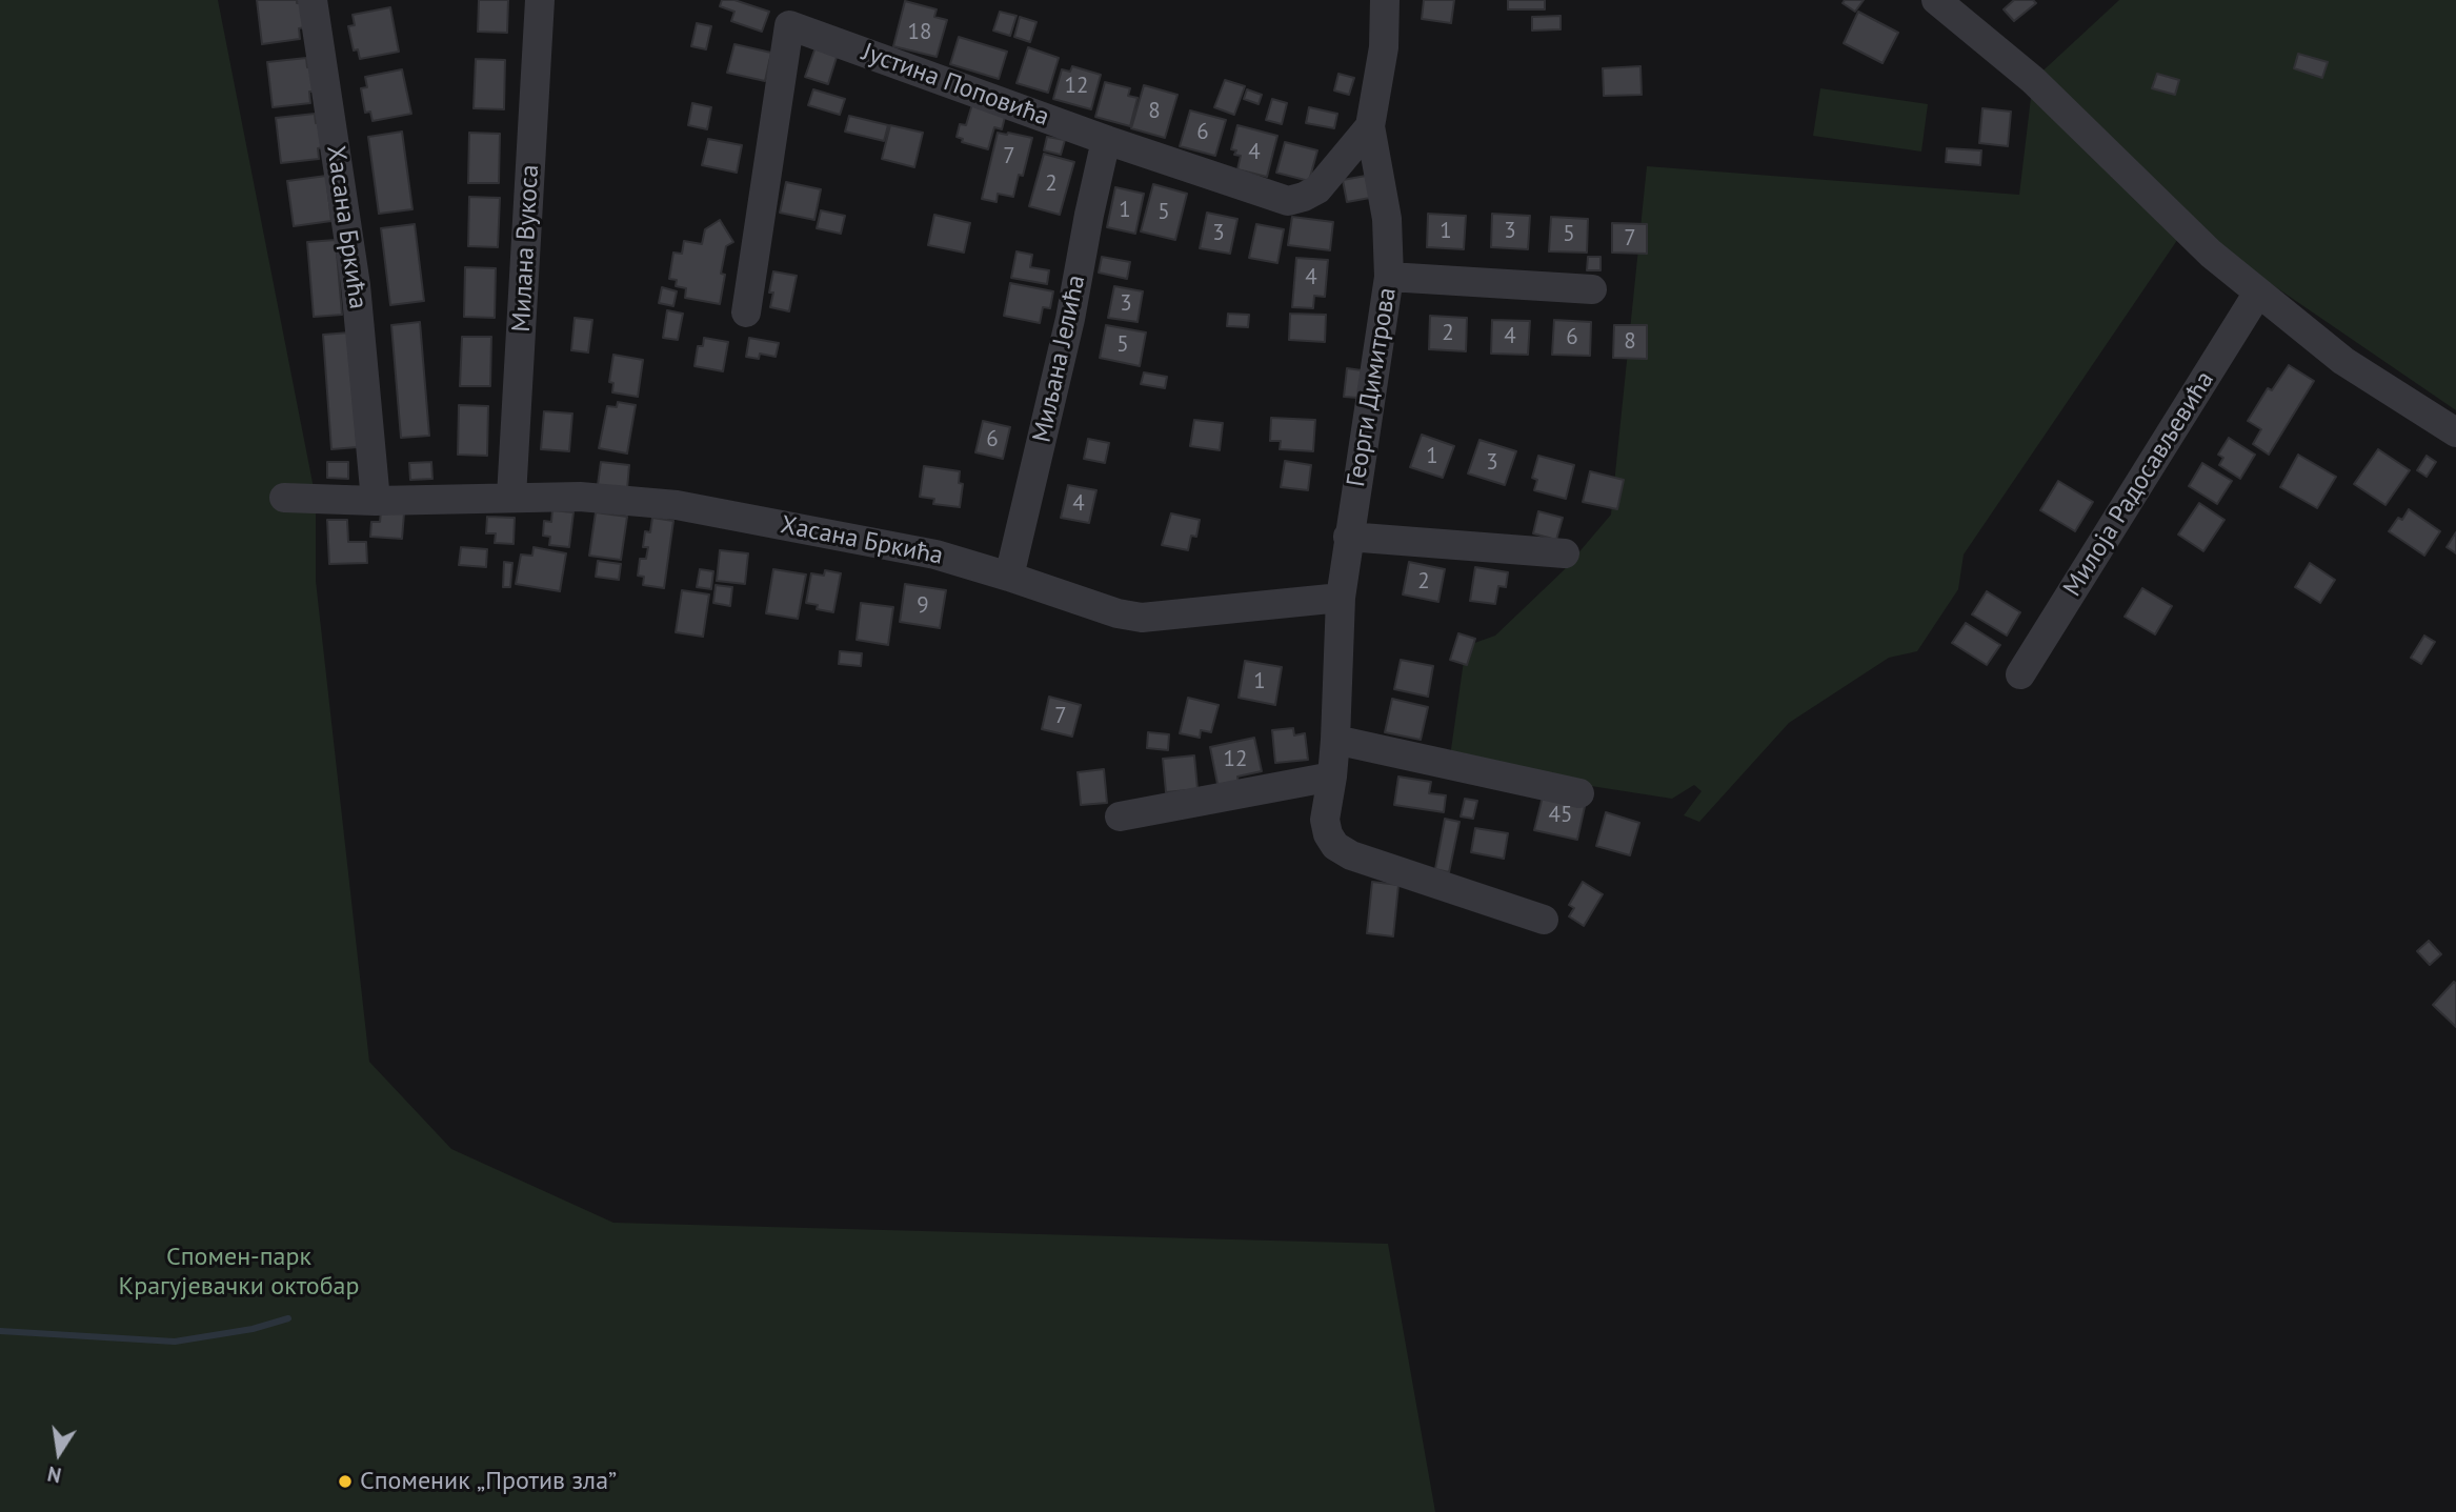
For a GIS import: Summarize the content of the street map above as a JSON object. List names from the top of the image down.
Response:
{
  "streets": {
    "street": [
      "Јустина Поповића",
      "Хасана Бркића",
      "Милана Вукоса",
      "Миљана Јелића",
      "Георги Димитрова",
      "Милоја Радосављевића"
    ]
  },
  "crossings": [
    ["Јустина Поповића", "Миљана Јелића"],
    ["Јустина Поповића", "Георги Димитрова"],
    ["Хасана Бркића", "Милана Вукоса"],
    ["Хасана Бркића", "Миљана Јелића"],
    ["Хасана Бркића", "Георги Димитрова"]
  ],
  "parks": ["Спомен-парк Крагујевачки октобар"],
  "places": ["Споменик „Против зла”"],
  "house_numbers": [
    "18",
    "12",
    "8",
    "6",
    "4",
    "7",
    "2",
    "1",
    "5",
    "1",
    "3",
    "3",
    "5",
    "7",
    "4",
    "3",
    "2",
    "4",
    "6",
    "8",
    "5",
    "6",
    "1",
    "3",
    "4",
    "2",
    "9",
    "1",
    "7",
    "12",
    "45"
  ],
  "north": "bottom"
}
